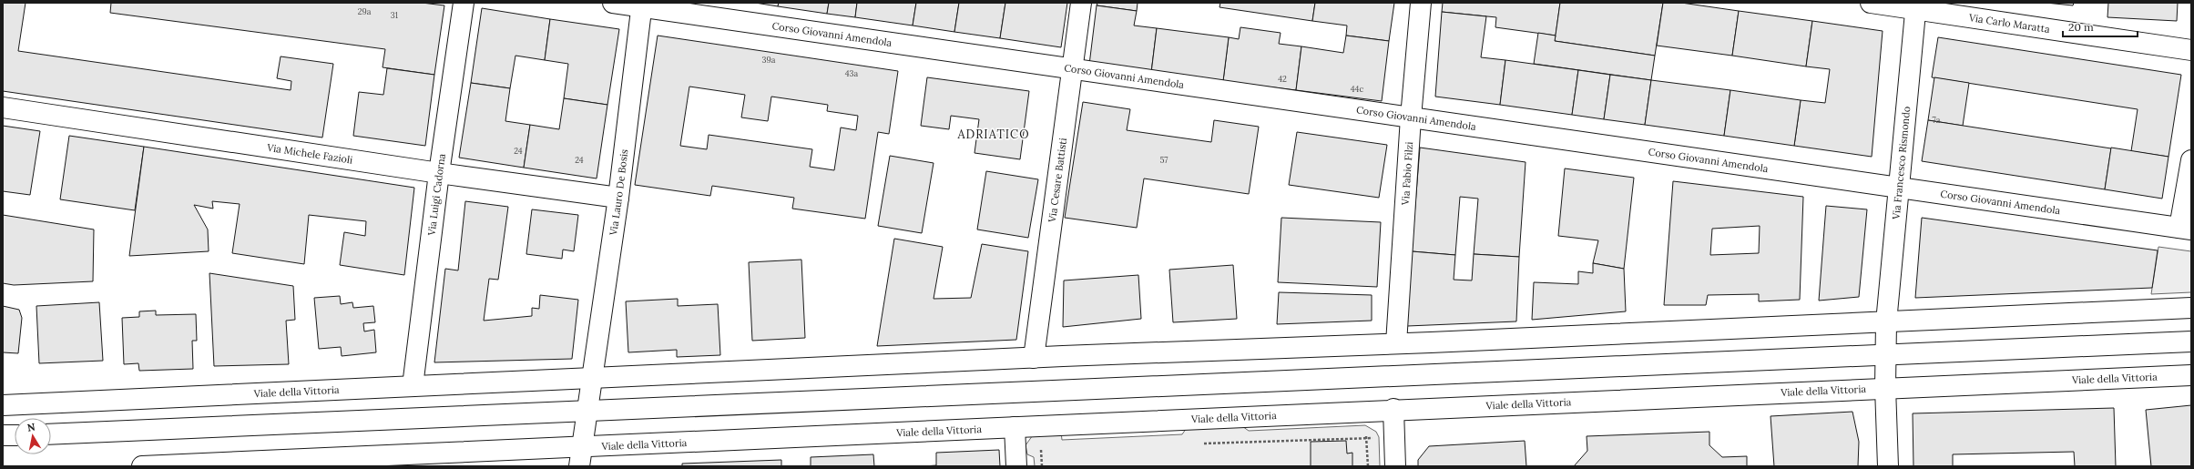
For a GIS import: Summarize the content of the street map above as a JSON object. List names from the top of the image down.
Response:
{
  "streets": {
    "street": [
      "Via Carlo Maratta",
      "Corso Giovanni Amendola",
      "Via Michele Fazioli",
      "Via Francesco Rismondo",
      "Via Fabio Filzi",
      "Via Cesare Battisti",
      "Via Lauro De Bosis",
      "Via Luigi Cadorna",
      "Viale della Vittoria"
    ]
  },
  "crossings": [
    ["Via Carlo Maratta", "Via Francesco Rismondo"],
    ["Corso Giovanni Amendola", "Via Francesco Rismondo"],
    ["Corso Giovanni Amendola", "Via Fabio Filzi"],
    ["Corso Giovanni Amendola", "Via Cesare Battisti"],
    ["Corso Giovanni Amendola", "Via Lauro De Bosis"],
    ["Via Michele Fazioli", "Via Lauro De Bosis"],
    ["Via Michele Fazioli", "Via Luigi Cadorna"],
    ["Via Francesco Rismondo", "Viale della Vittoria"],
    ["Via Fabio Filzi", "Viale della Vittoria"],
    ["Via Cesare Battisti", "Viale della Vittoria"],
    ["Via Lauro De Bosis", "Viale della Vittoria"],
    ["Via Luigi Cadorna", "Viale della Vittoria"]
  ],
  "districts": ["ADRIATICO"],
  "house_numbers": [
    "29a",
    "31",
    "39a",
    "43a",
    "42",
    "44c",
    "7a",
    "24",
    "24",
    "57"
  ],
  "scale_bar": "20 m",
  "north": "top"
}
